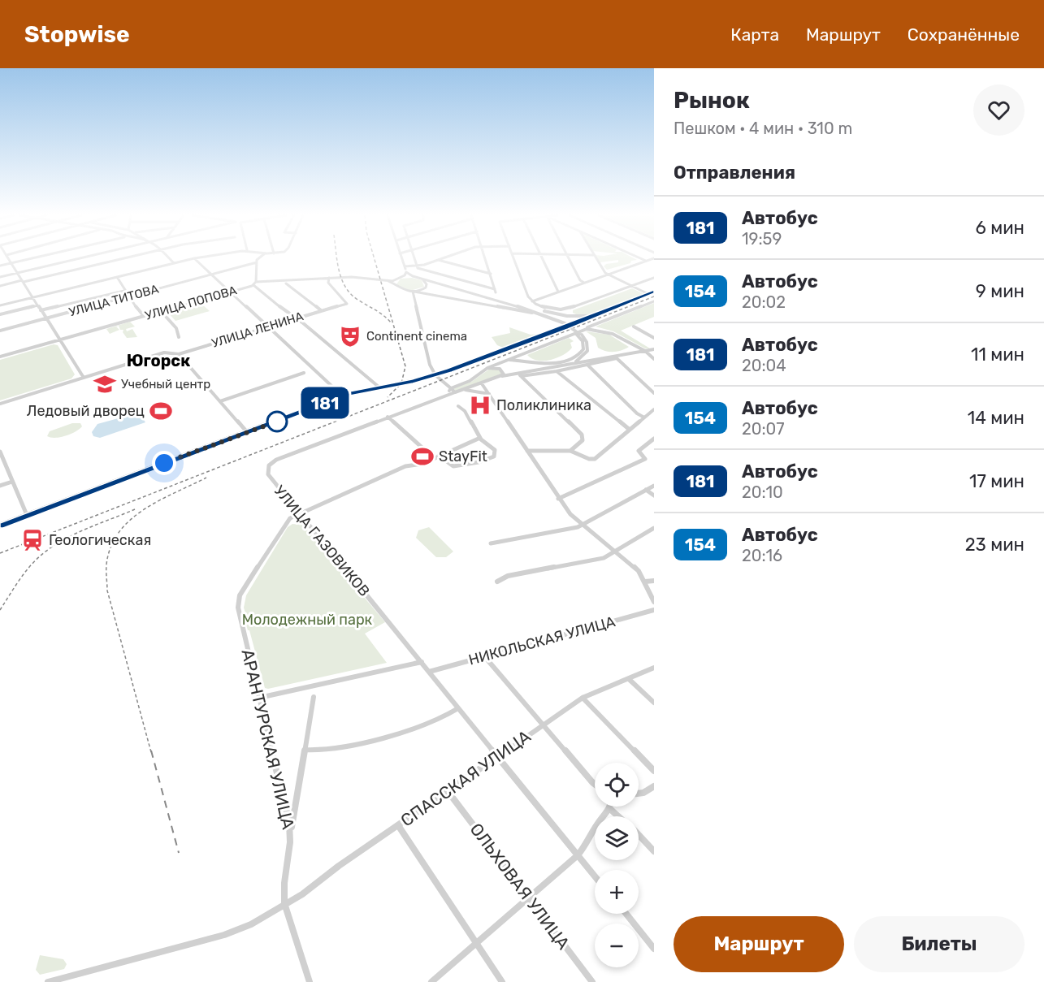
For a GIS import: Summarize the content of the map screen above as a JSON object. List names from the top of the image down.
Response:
{
  "streets": {
    "street": [
      "УЛИЦА ТИТОВА",
      "УЛИЦА ПОПОВА",
      "УЛИЦА ЛЕНИНА",
      "УЛИЦА ГАЗОВИКОВ",
      "НИКОЛЬСКАЯ УЛИЦА",
      "АРАНТУРСКАЯ УЛИЦА",
      "СПАССКАЯ УЛИЦА",
      "ОЛЬХОВАЯ УЛИЦА"
    ]
  },
  "crossings": [
    ["УЛИЦА ГАЗОВИКОВ", "НИКОЛЬСКАЯ УЛИЦА"],
    ["УЛИЦА ГАЗОВИКОВ", "АРАНТУРСКАЯ УЛИЦА"],
    ["АРАНТУРСКАЯ УЛИЦА", "СПАССКАЯ УЛИЦА"],
    ["СПАССКАЯ УЛИЦА", "ОЛЬХОВАЯ УЛИЦА"]
  ],
  "districts": ["Югорск"],
  "parks": ["Молодежный парк"],
  "places": {
    "theatre": ["Continent cinema"],
    "school or university": ["Учебный центр"],
    "hospital": ["Поликлиника"],
    "sports": ["Ледовый дворец", "StayFit"],
    "station": ["Геологическая"]
  },
  "lines": ["bus line 181"],
  "page": {
    "header": "Stopwise",
    "nav": ["Карта", "Маршрут", "Сохранённые"],
    "on_map": "181",
    "heading": [
      ["Рынок", "Пешком · 4 мин · 310 m"],
      "Отправления"
    ],
    "list": [
      {
        "mark": "181",
        "name": "Автобус",
        "note": "19:59",
        "value": "6 мин"
      },
      {
        "mark": "154",
        "name": "Автобус",
        "note": "20:02",
        "value": "9 мин"
      },
      {
        "mark": "181",
        "name": "Автобус",
        "note": "20:04",
        "value": "11 мин"
      },
      {
        "mark": "154",
        "name": "Автобус",
        "note": "20:07",
        "value": "14 мин"
      },
      {
        "mark": "181",
        "name": "Автобус",
        "note": "20:10",
        "value": "17 мин"
      },
      {
        "mark": "154",
        "name": "Автобус",
        "note": "20:16",
        "value": "23 мин"
      }
    ],
    "map_buttons": ["+", "−"],
    "buttons": ["Маршрут", "Билеты"]
  }
}
